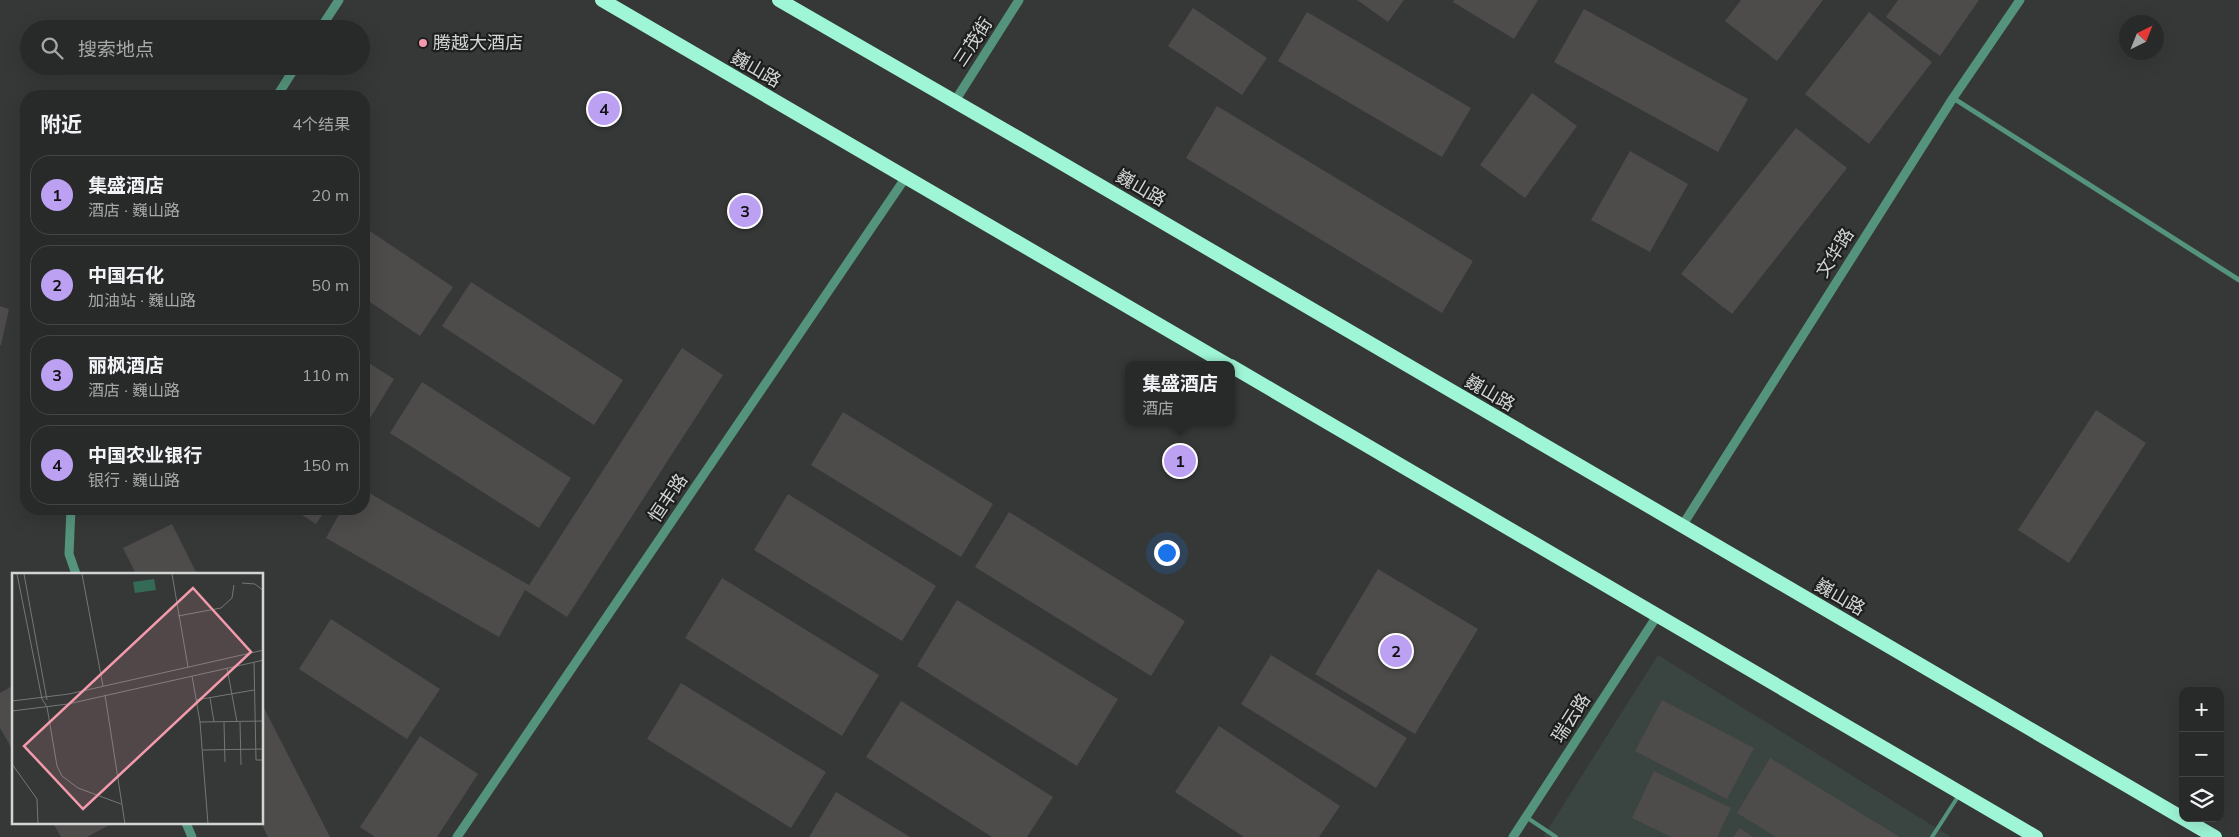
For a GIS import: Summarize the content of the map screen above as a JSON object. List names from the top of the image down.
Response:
{
  "streets": {
    "highway": ["巍山路"],
    "street": [
      "三茂街",
      "文华路",
      "恒丰路",
      "瑞云路"
    ]
  },
  "crossings": [
    ["三茂街", "巍山路"],
    ["巍山路", "文华路"],
    ["巍山路", "恒丰路"],
    ["巍山路", "瑞云路"]
  ],
  "places": ["腾越大酒店"],
  "north": "top right",
  "page": {
    "search": "搜索地点",
    "heading": ["附近", "4个结果"],
    "pins": [
      "4",
      "3",
      "1",
      "2"
    ],
    "list": [
      {
        "mark": "1",
        "name": "集盛酒店",
        "note": "酒店 · 巍山路",
        "value": "20 m"
      },
      {
        "mark": "2",
        "name": "中国石化",
        "note": "加油站 · 巍山路",
        "value": "50 m"
      },
      {
        "mark": "3",
        "name": "丽枫酒店",
        "note": "酒店 · 巍山路",
        "value": "110 m"
      },
      {
        "mark": "4",
        "name": "中国农业银行",
        "note": "银行 · 巍山路",
        "value": "150 m"
      }
    ],
    "popup": ["集盛酒店", "酒店"],
    "map_buttons": ["+", "−"]
  }
}
